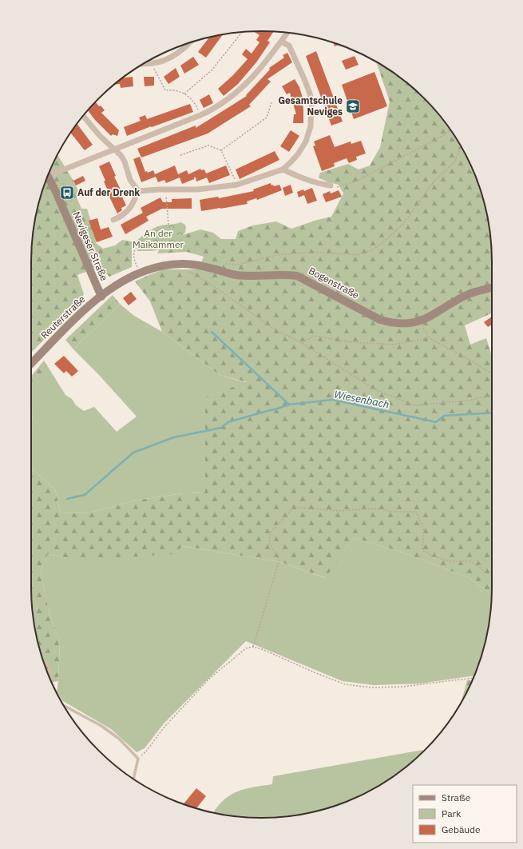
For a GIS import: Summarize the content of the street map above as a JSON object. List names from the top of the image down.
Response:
{
  "streets": {
    "main road": ["Nevigeser Straße", "Bogenstraße", "Reuterstraße"]
  },
  "crossings": [
    ["Nevigeser Straße", "Bogenstraße"],
    ["Nevigeser Straße", "Reuterstraße"],
    ["Bogenstraße", "Reuterstraße"]
  ],
  "water": ["Wiesenbach"],
  "parks": ["An der Maikammer"],
  "places": {
    "school or university": ["Gesamtschule Neviges"],
    "bus stop": ["Auf der Drenk"]
  },
  "legend": ["Straße", "Park", "Gebäude"]
}
